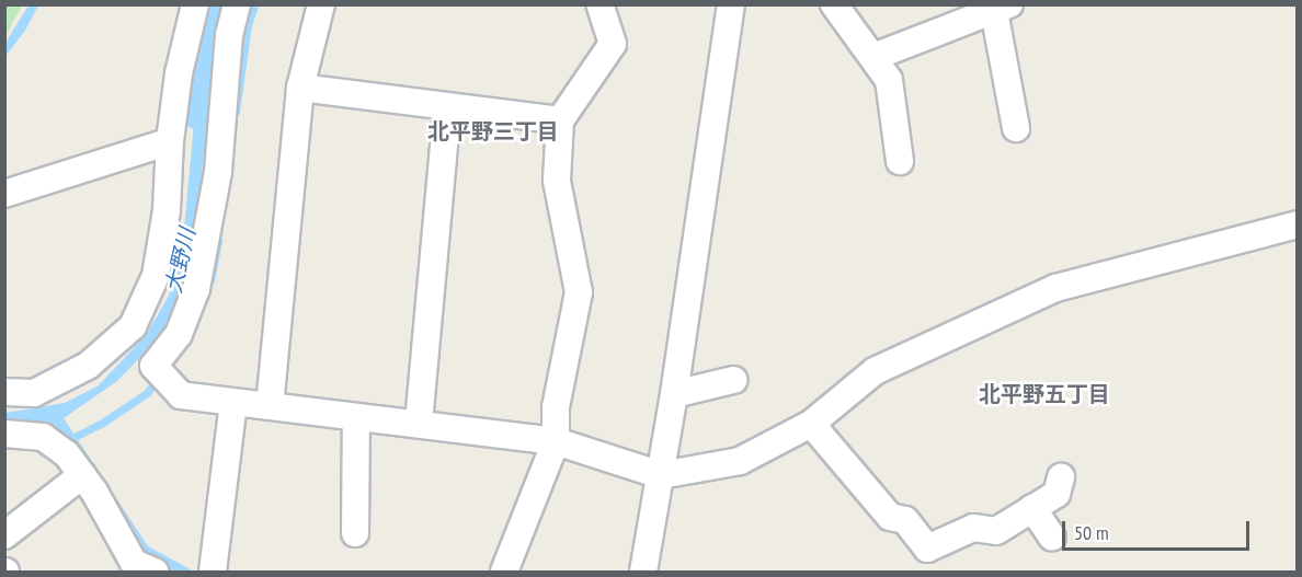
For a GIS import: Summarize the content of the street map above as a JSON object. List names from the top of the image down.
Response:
{
  "districts": ["北平野三丁目", "北平野五丁目"],
  "water": ["大野川"],
  "scale_bar": "50 m"
}
